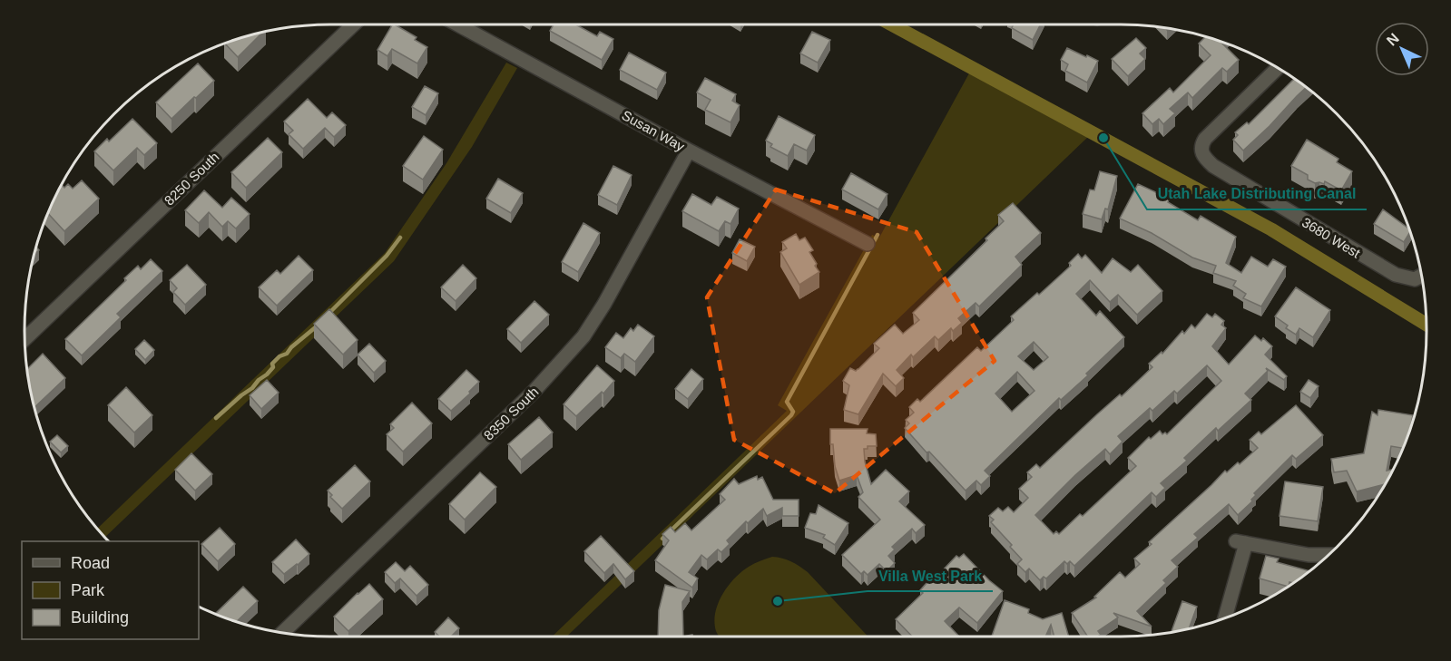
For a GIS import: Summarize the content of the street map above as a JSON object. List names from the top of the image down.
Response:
{
  "streets": {
    "street": [
      "Susan Way",
      "8250 South",
      "3680 West",
      "8350 South"
    ]
  },
  "crossings": [
    ["Susan Way", "8350 South"]
  ],
  "places": ["Utah Lake Distributing Canal", "Villa West Park"],
  "legend": ["Road", "Park", "Building"],
  "north": "top left"
}
